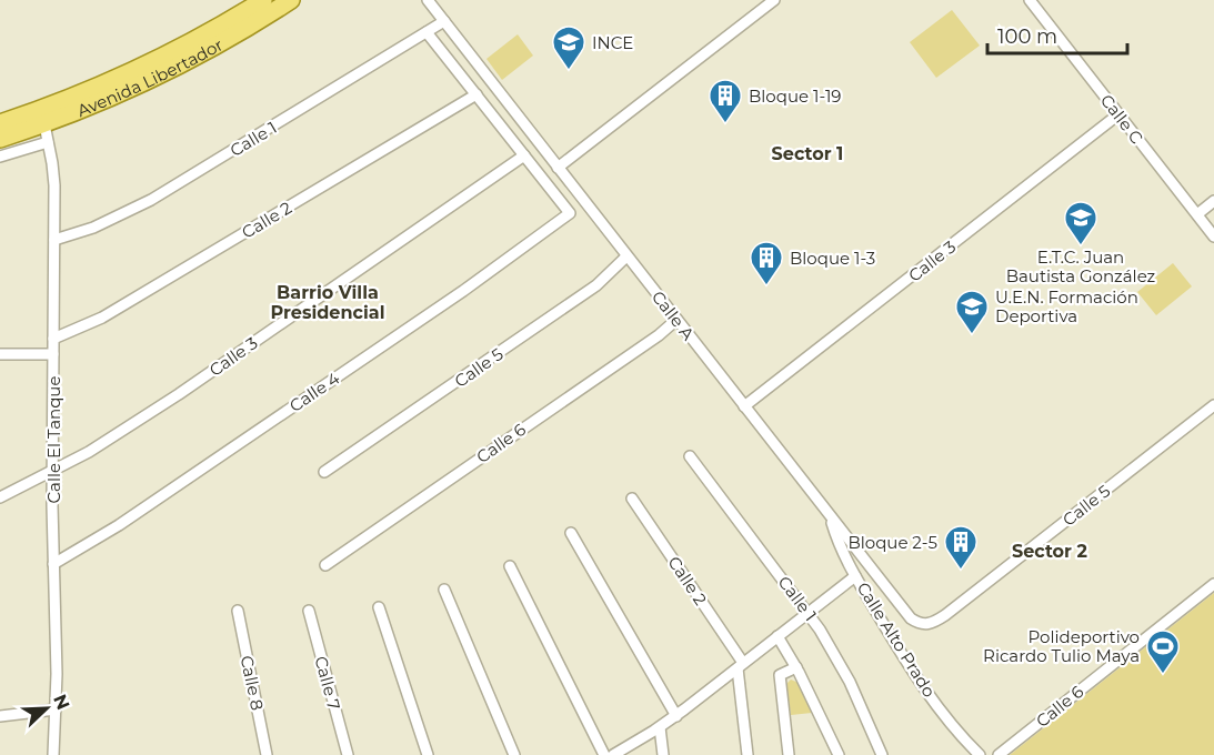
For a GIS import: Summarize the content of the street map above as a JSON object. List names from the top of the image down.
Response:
{
  "streets": {
    "main road": ["Avenida Libertador"],
    "street": [
      "Calle C",
      "Calle 1",
      "Calle 2",
      "Calle 3",
      "Calle A",
      "Calle 5",
      "Calle 4",
      "Calle El Tanque",
      "Calle 6",
      "Calle Alto Prado",
      "Calle 8",
      "Calle 7"
    ]
  },
  "crossings": [
    ["Avenida Libertador", "Calle El Tanque"],
    ["Calle C", "Calle 3"],
    ["Calle 1", "Calle A"],
    ["Calle 1", "Calle El Tanque"],
    ["Calle 2", "Calle El Tanque"],
    ["Calle 3", "Calle A"],
    ["Calle 3", "Calle El Tanque"],
    ["Calle A", "Calle 5"],
    ["Calle A", "Calle 6"],
    ["Calle A", "Calle Alto Prado"],
    ["Calle 4", "Calle El Tanque"]
  ],
  "districts": ["Sector 1", "Barrio Villa Presidencial", "Sector 2"],
  "places": {
    "school or university": ["INCE", "E.T.C. Juan Bautista González", "U.E.N. Formación Deportiva"],
    "building": ["Bloque 1-19", "Bloque 1-3", "Bloque 2-5"],
    "sports": ["Polideportivo Ricardo Tulio Maya"]
  },
  "scale_bar": "100 m",
  "north": "top right"
}
